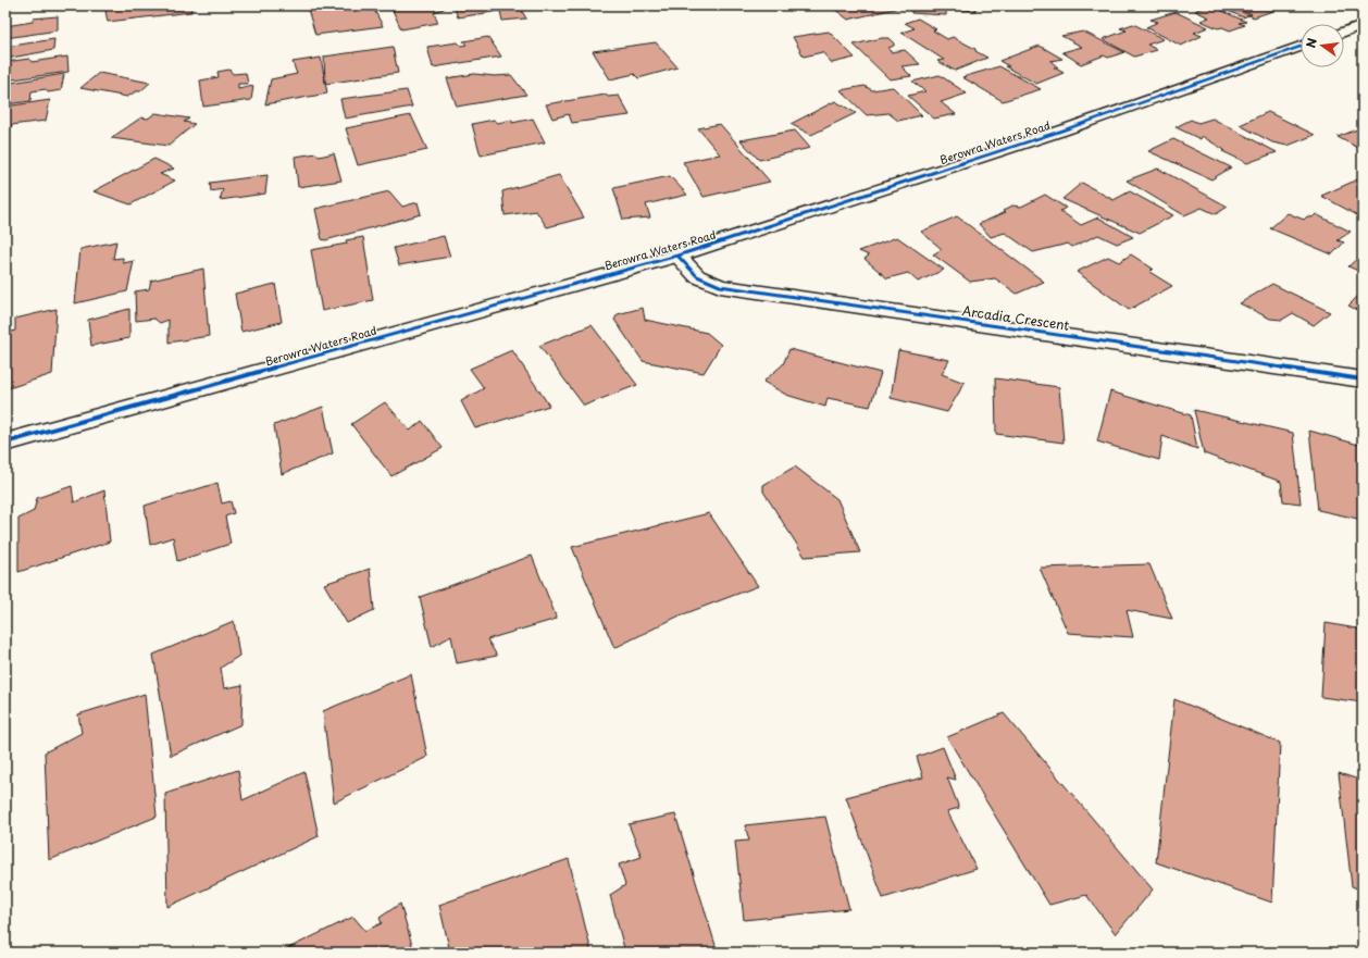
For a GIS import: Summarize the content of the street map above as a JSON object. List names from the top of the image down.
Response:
{
  "streets": {
    "main road": ["Berowra Waters Road", "Arcadia Crescent"]
  },
  "crossings": [
    ["Berowra Waters Road", "Arcadia Crescent"]
  ],
  "north": "left"
}
